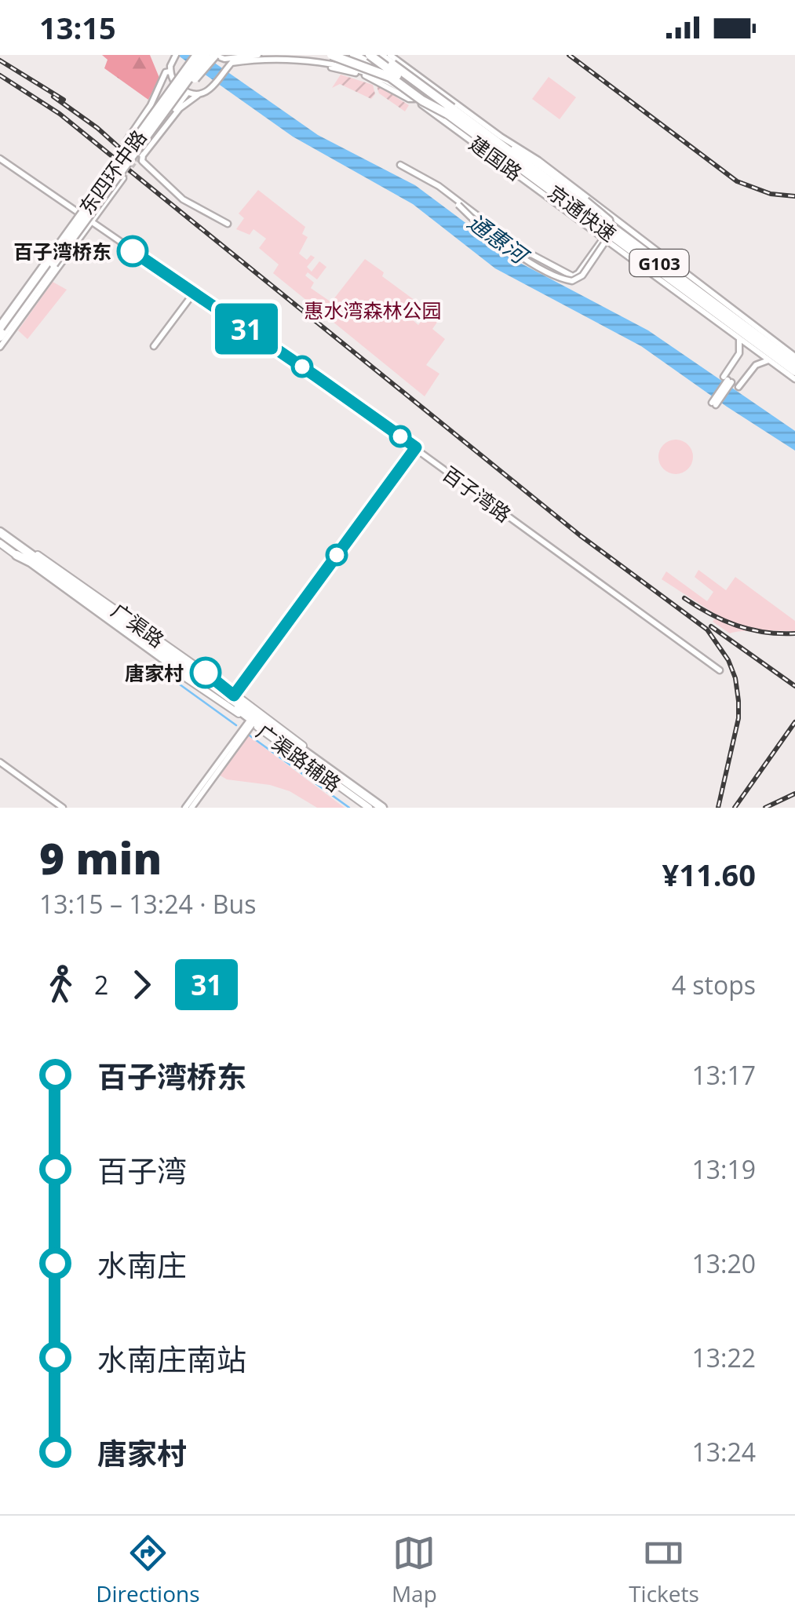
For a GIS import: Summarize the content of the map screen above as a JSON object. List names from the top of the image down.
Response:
{
  "streets": {
    "highway": [
      "东四环中路",
      "京通快速",
      "G103",
      "广渠路"
    ],
    "main road": ["广渠路辅路"],
    "street": ["建国路", "百子湾路"]
  },
  "crossings": [
    ["建国路", "京通快速"],
    ["东四环中路", "百子湾路"],
    ["广渠路", "广渠路辅路"]
  ],
  "water": ["通惠河"],
  "parks": ["惠水湾森林公园"],
  "places": ["百子湾桥东", "唐家村"],
  "lines": ["bus line 31"],
  "page": {
    "status": "13:15",
    "on_map": "31",
    "heading": ["9 min", "13:15 – 13:24 · Bus", "¥11.60"],
    "legs": ["2", "31", "4 stops"],
    "list": [
      {
        "name": "百子湾桥东",
        "value": "13:17"
      },
      {
        "name": "百子湾",
        "value": "13:19"
      },
      {
        "name": "水南庄",
        "value": "13:20"
      },
      {
        "name": "水南庄南站",
        "value": "13:22"
      },
      {
        "name": "唐家村",
        "value": "13:24"
      }
    ],
    "tabs": ["Directions", "Map", "Tickets"]
  }
}
